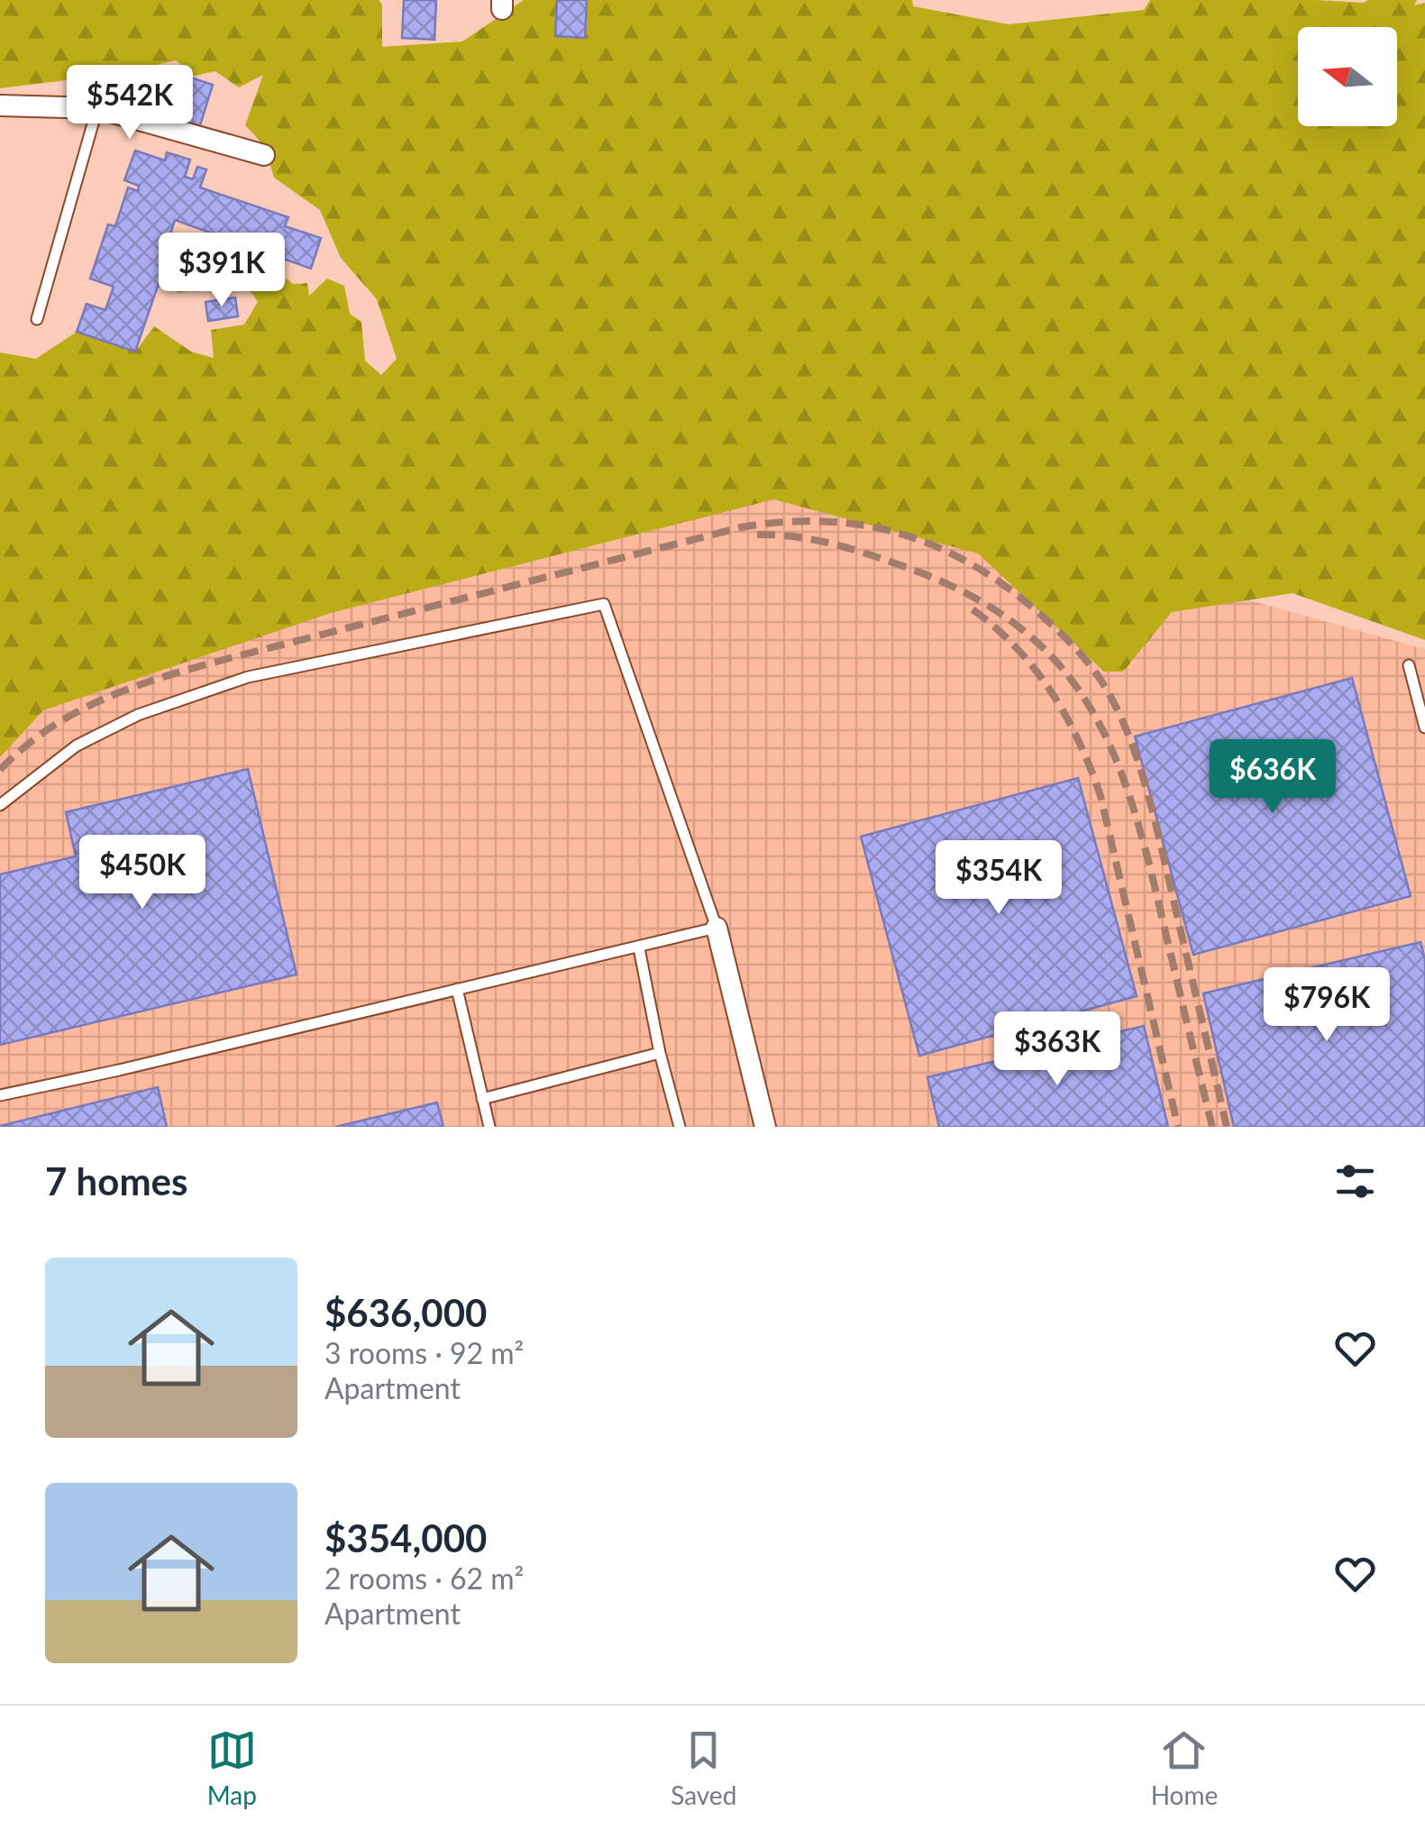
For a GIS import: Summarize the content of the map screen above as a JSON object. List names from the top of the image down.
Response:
{
  "north": "left",
  "page": {
    "price": [
      "$542K",
      "$391K",
      "$636K",
      "$450K",
      "$354K",
      "$796K",
      "$363K"
    ],
    "heading": "7 homes",
    "list": [
      {
        "name": "$636,000",
        "note": "3 rooms · 92 m² · Apartment"
      },
      {
        "name": "$354,000",
        "note": "2 rooms · 62 m² · Apartment"
      }
    ],
    "tabs": ["Map", "Saved", "Home"]
  }
}
